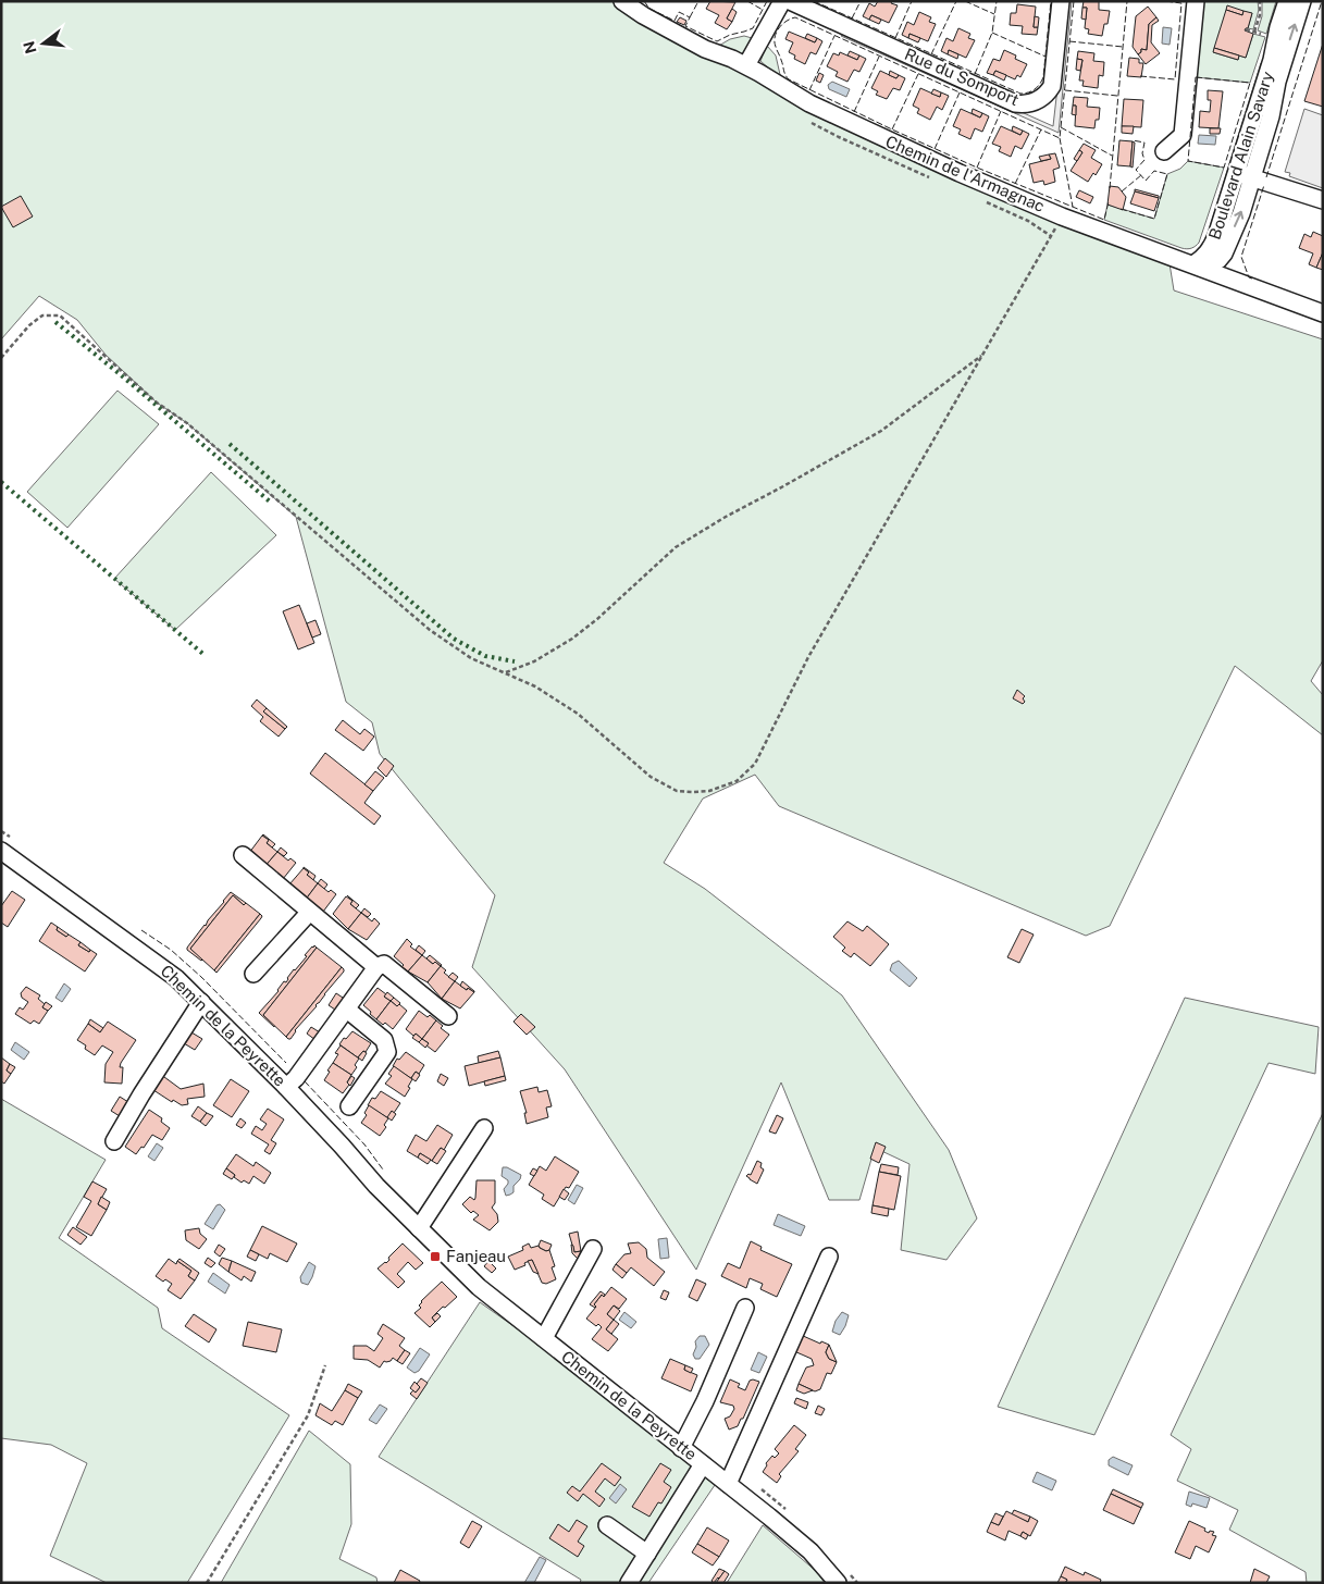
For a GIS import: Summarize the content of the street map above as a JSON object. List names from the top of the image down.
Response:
{
  "streets": {
    "street": [
      "Rue du Somport",
      "Boulevard Alain Savary",
      "Chemin de l'Armagnac",
      "Chemin de la Peyrette"
    ]
  },
  "crossings": [
    ["Boulevard Alain Savary", "Chemin de l'Armagnac"]
  ],
  "places": {
    "transit": ["Fanjeau"]
  },
  "north": "left"
}
